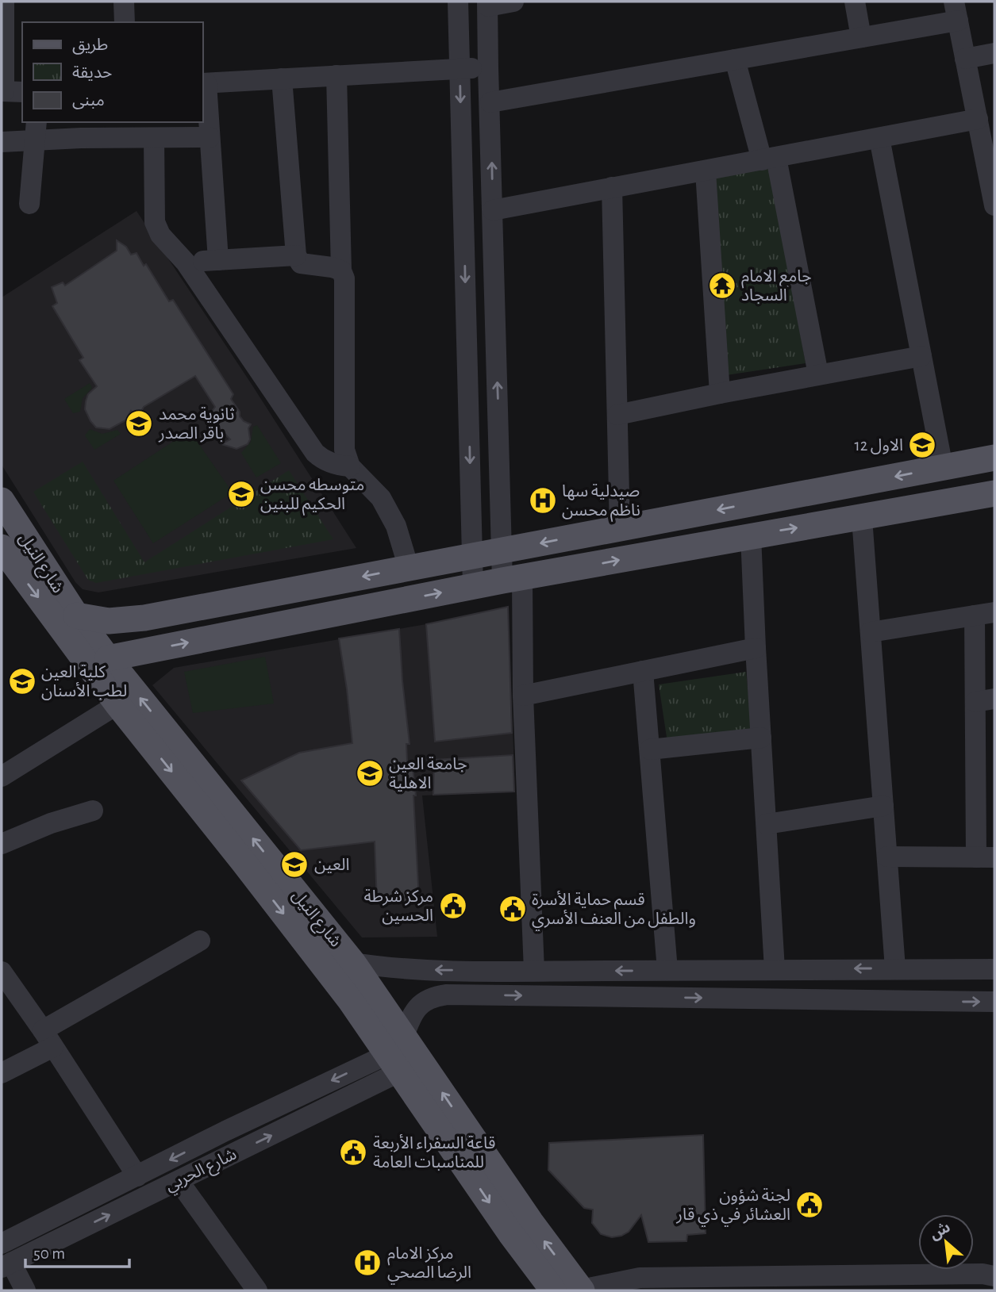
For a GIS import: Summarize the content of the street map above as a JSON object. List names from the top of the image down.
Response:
{
  "streets": {
    "main road": ["شارع النيل"],
    "street": ["شارع الحربي"]
  },
  "crossings": [
    ["شارع النيل", "شارع الحربي"]
  ],
  "places": {
    "temple": ["جامع الامام السجاد"],
    "school or university": [
      "ثانوية محمد باقر الصدر",
      "الاول 12",
      "متوسطه محسن الحكيم للبنين",
      "كلية العين لطب الأسنان",
      "جامعة العين الاهلية",
      "العين"
    ],
    "hospital": ["صيدلية سها ناظم محسن", "مركز الامام الرضا الصحي"],
    "public building": [
      "مركز شرطة الحسين",
      "قسم حماية الأسرة والطفل من العنف الأسري",
      "قاعة السفراء الأربعة للمناسبات العامة",
      "لجنة شؤون العشائر في ذي قار"
    ]
  },
  "legend": ["طريق", "حديقة", "مبنى"],
  "scale_bar": "50 m",
  "north": "top left"
}
